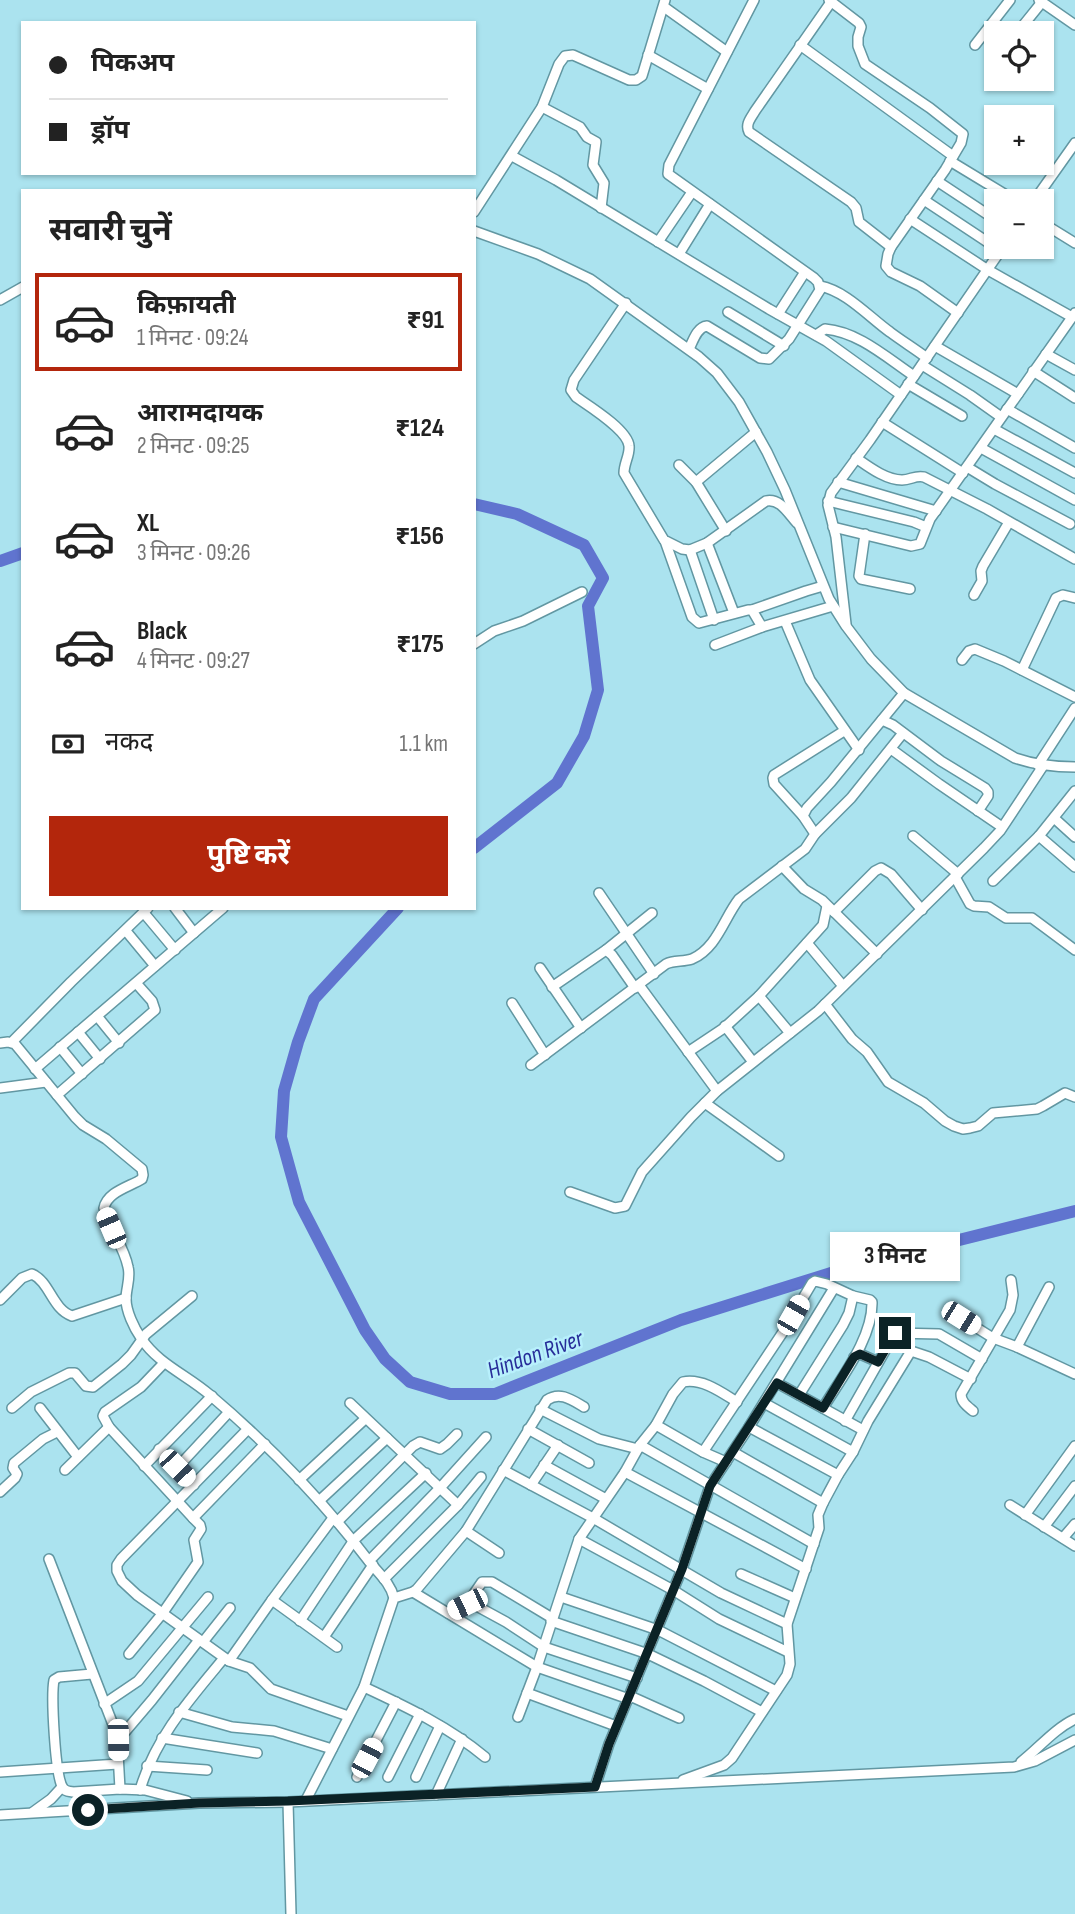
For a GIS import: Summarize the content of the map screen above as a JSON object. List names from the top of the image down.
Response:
{
  "water": ["Hindon River"],
  "page": {
    "map_buttons": ["+", "−"],
    "banner": ["पिकअप", "ड्रॉप"],
    "heading": "सवारी चुनें",
    "list": [
      {
        "name": "किफ़ायती",
        "note": "1 मिनट · 09:24",
        "value": "₹91"
      },
      {
        "name": "आरामदायक",
        "note": "2 मिनट · 09:25",
        "value": "₹124"
      },
      {
        "name": "XL",
        "note": "3 मिनट · 09:26",
        "value": "₹156"
      },
      {
        "name": "Black",
        "note": "4 मिनट · 09:27",
        "value": "₹175"
      }
    ],
    "pay": ["नकद", "1.1 km"],
    "buttons": "पुष्टि करें",
    "bubble": "3 मिनट"
  }
}
